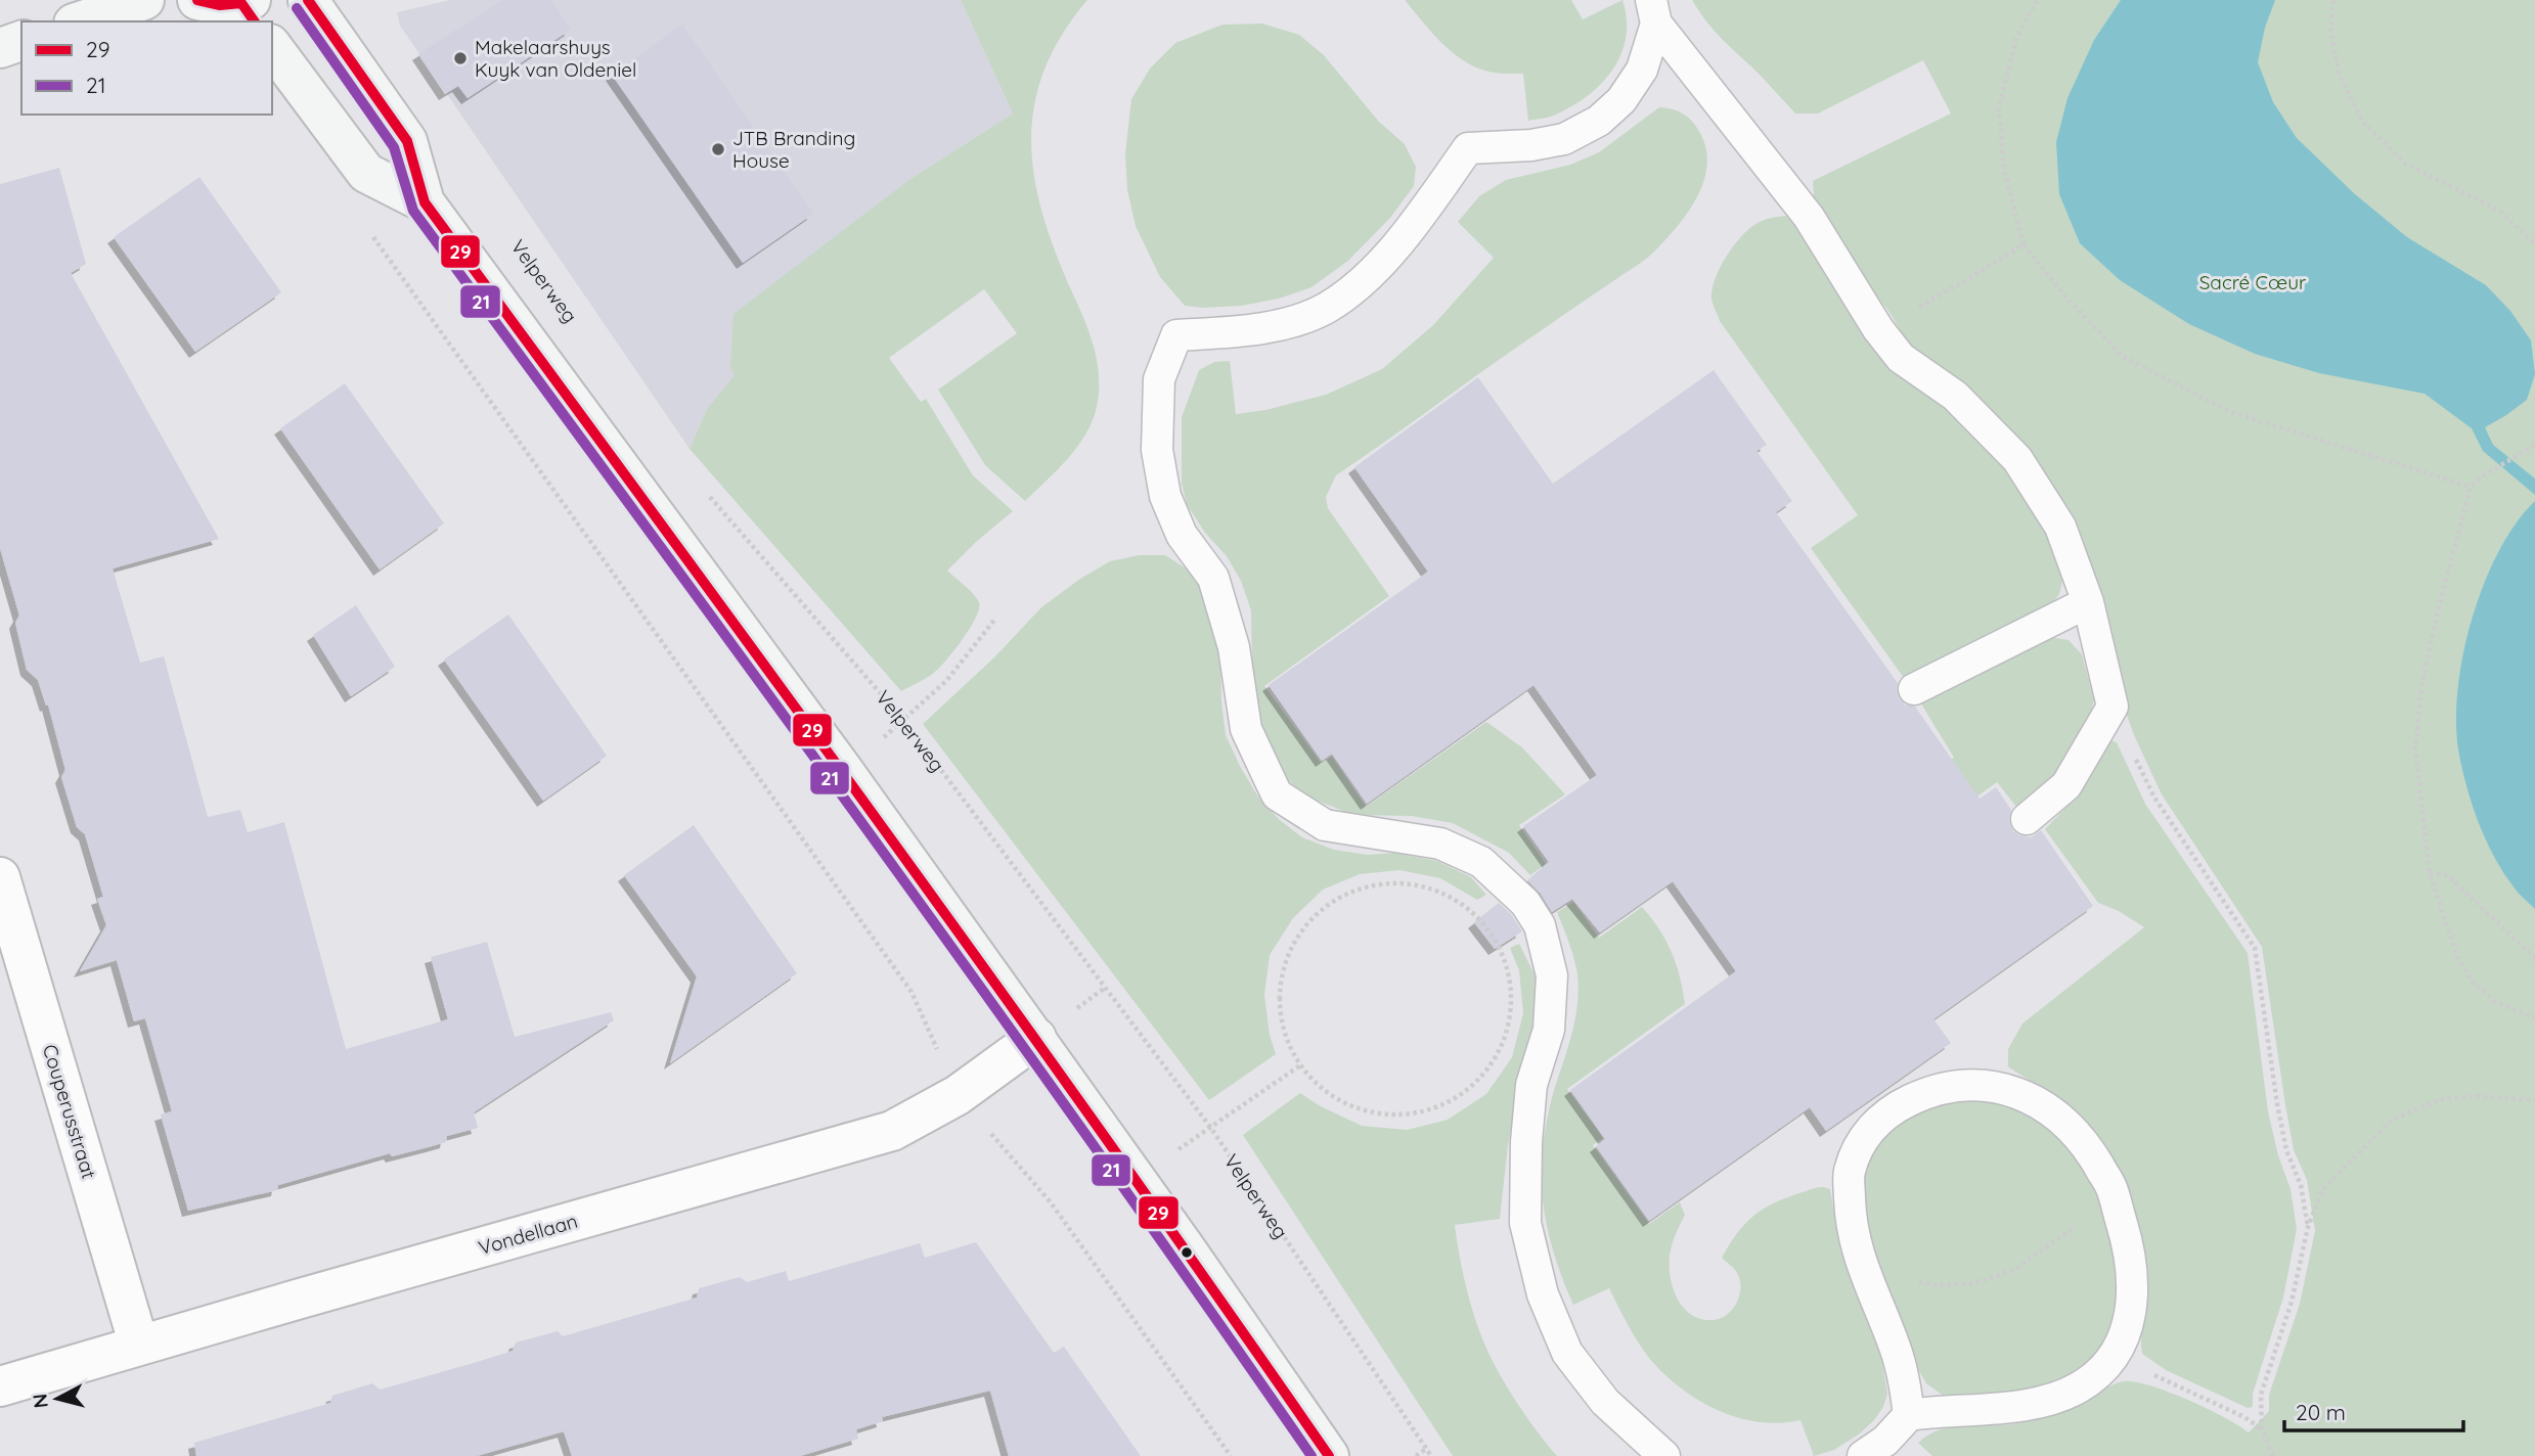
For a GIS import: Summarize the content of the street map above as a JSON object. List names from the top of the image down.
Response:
{
  "streets": {
    "street": ["Couperusstraat", "Vondellaan"],
    "path": ["Velperweg"]
  },
  "crossings": [
    ["Couperusstraat", "Vondellaan"]
  ],
  "parks": ["Sacré Cœur"],
  "places": ["Makelaarshuys Kuyk van Oldeniel", "JTB Branding House"],
  "lines": ["transit line 29", "transit line 21"],
  "legend": ["29", "21"],
  "scale_bar": "20 m",
  "north": "left"
}
